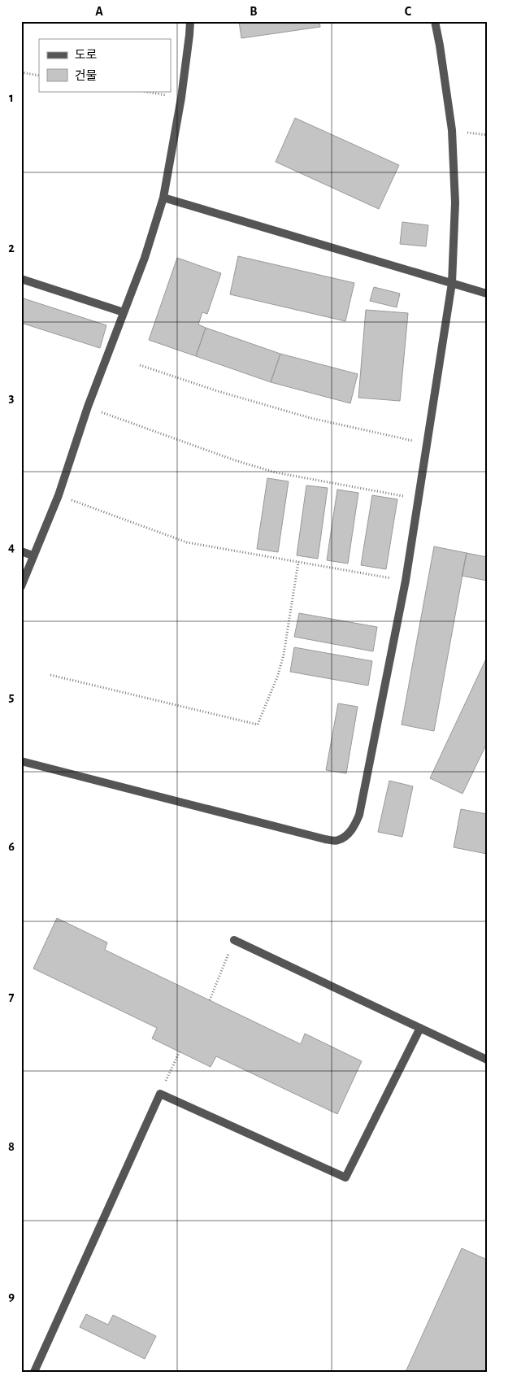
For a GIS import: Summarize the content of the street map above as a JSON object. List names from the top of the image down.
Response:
{
  "legend": ["도로", "건물"],
  "grid": {
    "columns": ["A", "B", "C"],
    "rows": [
      "1",
      "2",
      "3",
      "4",
      "5",
      "6",
      "7",
      "8",
      "9"
    ]
  }
}
